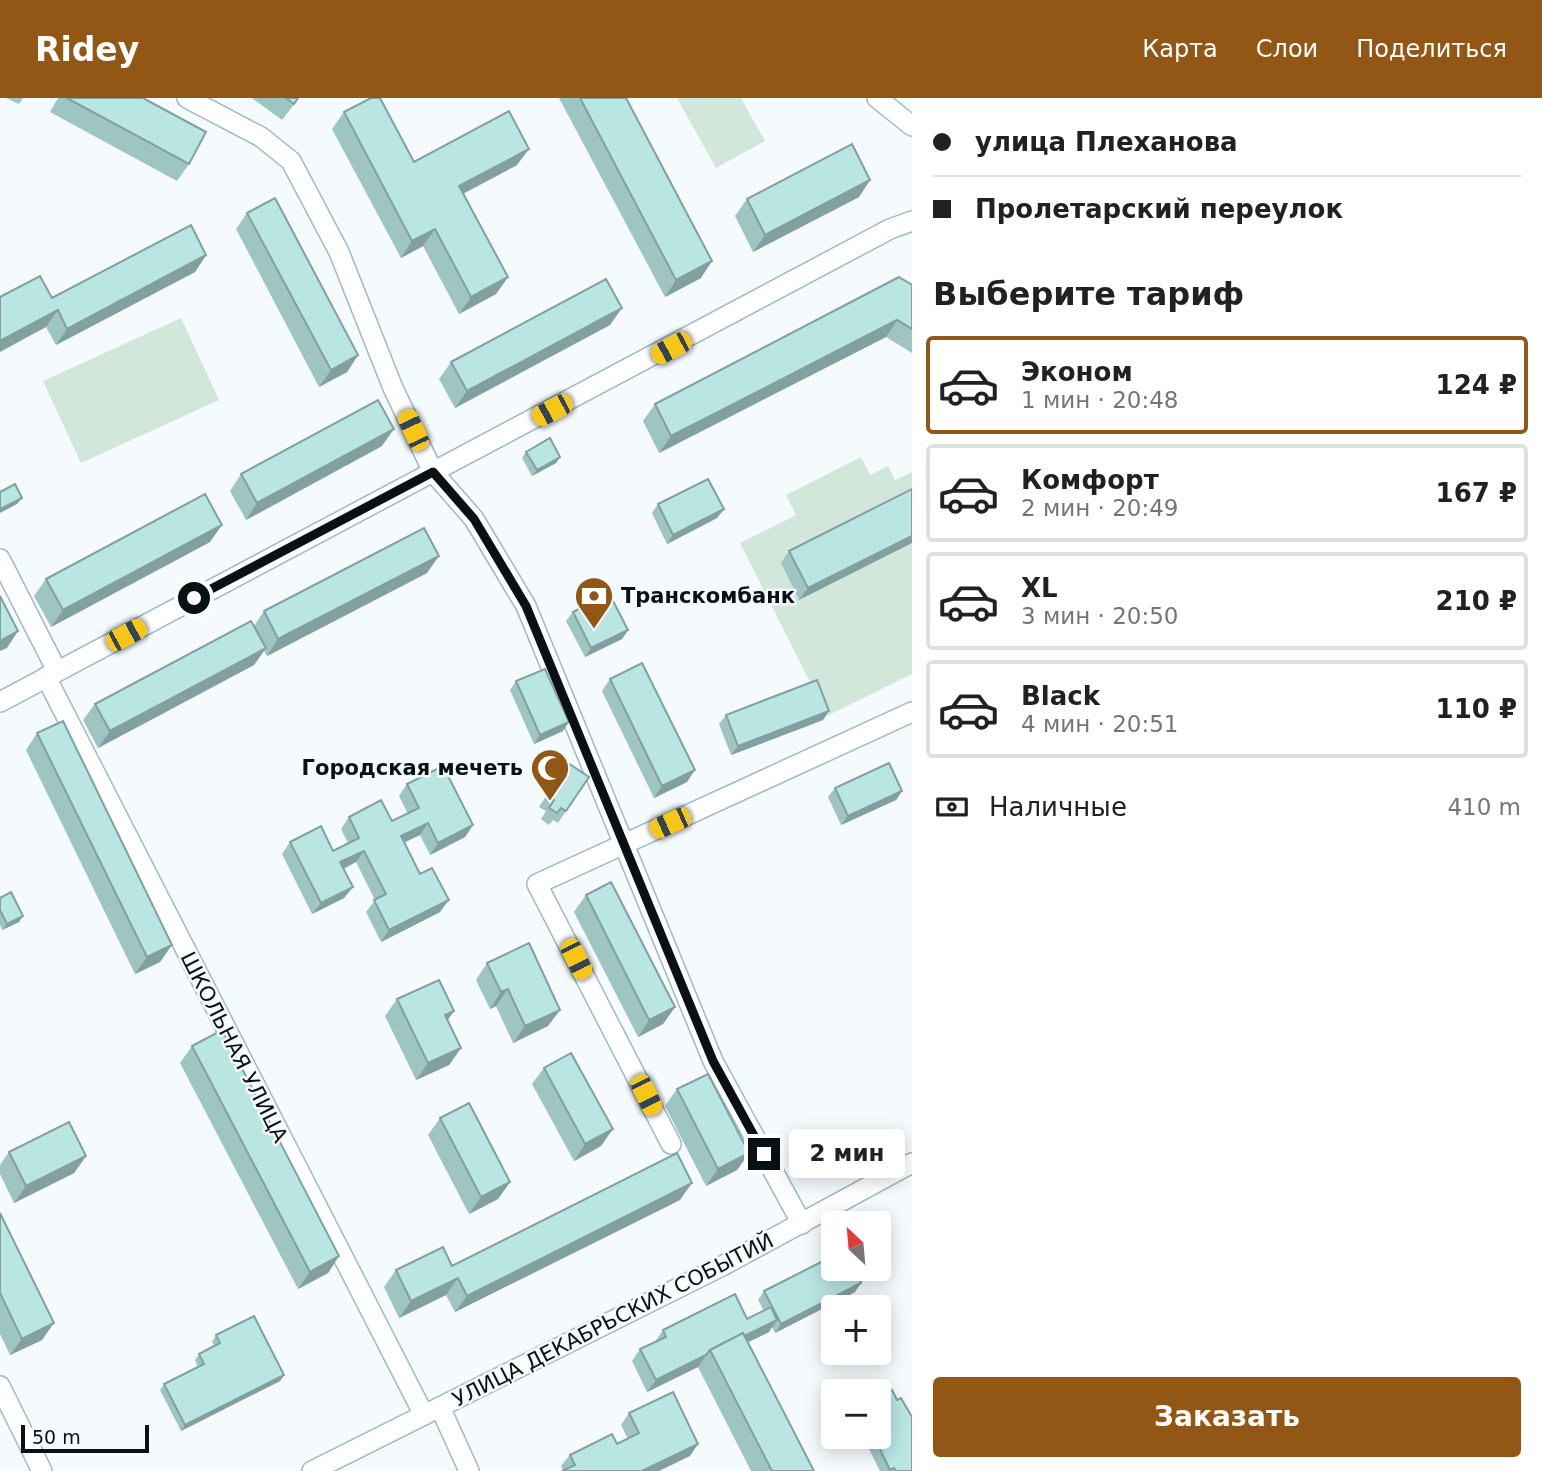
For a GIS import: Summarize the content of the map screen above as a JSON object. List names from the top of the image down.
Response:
{
  "streets": {
    "street": ["ШКОЛЬНАЯ УЛИЦА", "УЛИЦА ДЕКАБРЬСКИХ СОБЫТИЙ"]
  },
  "crossings": [
    ["ШКОЛЬНАЯ УЛИЦА", "УЛИЦА ДЕКАБРЬСКИХ СОБЫТИЙ"]
  ],
  "places": {
    "bank": ["Транскомбанк"],
    "mosque": ["Городская мечеть"]
  },
  "scale_bar": "50 m",
  "north": "top left",
  "page": {
    "header": "Ridey",
    "nav": ["Карта", "Слои", "Поделиться"],
    "banner": ["улица Плеханова", "Пролетарский переулок"],
    "heading": "Выберите тариф",
    "list": [
      {
        "name": "Эконом",
        "note": "1 мин · 20:48",
        "value": "124 ₽"
      },
      {
        "name": "Комфорт",
        "note": "2 мин · 20:49",
        "value": "167 ₽"
      },
      {
        "name": "XL",
        "note": "3 мин · 20:50",
        "value": "210 ₽"
      },
      {
        "name": "Black",
        "note": "4 мин · 20:51",
        "value": "110 ₽"
      }
    ],
    "pay": ["Наличные", "410 m"],
    "bubble": "2 мин",
    "map_buttons": ["+", "−"],
    "buttons": "Заказать",
    "scale": "50 m"
  }
}
